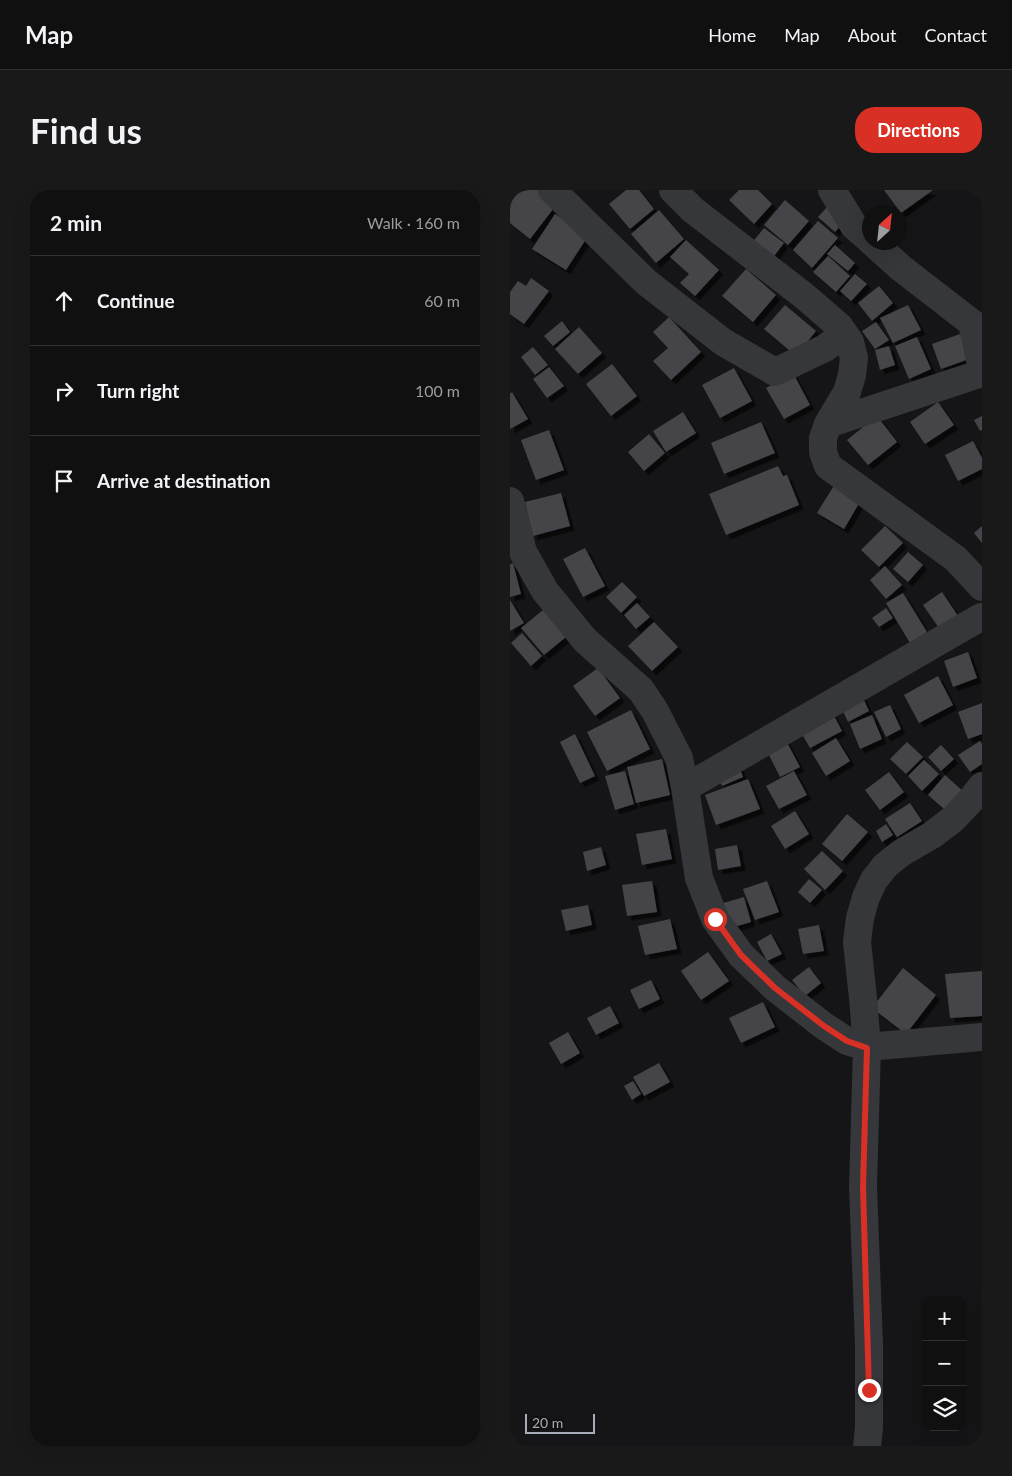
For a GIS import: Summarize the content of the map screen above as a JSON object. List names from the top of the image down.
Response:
{
  "scale_bar": "20 m",
  "north": "top right",
  "page": {
    "header": "Map",
    "nav": [
      "Home",
      "Map",
      "About",
      "Contact"
    ],
    "buttons": "Directions",
    "title": "Find us",
    "heading": ["2 min", "Walk · 160 m"],
    "list": [
      ["Continue", "60 m"],
      ["Turn right", "100 m"],
      "Arrive at destination"
    ],
    "map_buttons": ["+", "−"],
    "scale": "20 m"
  }
}
